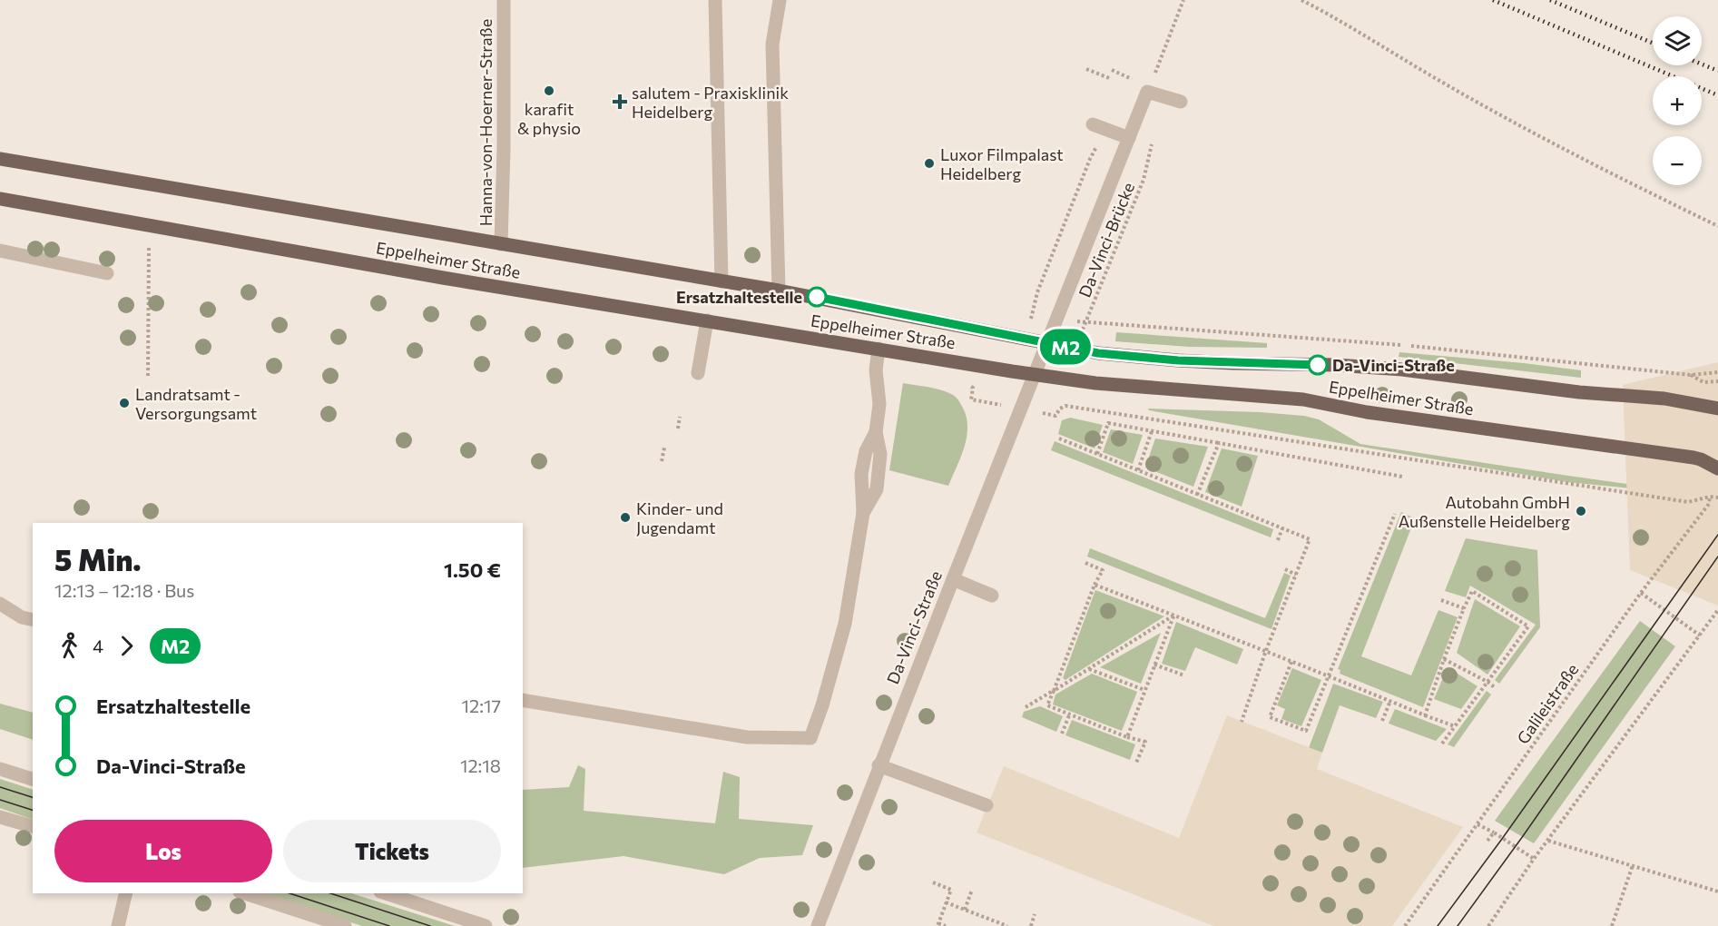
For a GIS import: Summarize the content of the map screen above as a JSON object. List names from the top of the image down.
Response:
{
  "streets": {
    "main road": ["Eppelheimer Straße"],
    "street": ["Hanna-von-Hoerner-Straße", "Da-Vinci-Straße"],
    "path": ["Da-Vinci-Brücke", "Galileistraße"]
  },
  "crossings": [
    ["Hanna-von-Hoerner-Straße", "Eppelheimer Straße"],
    ["Eppelheimer Straße", "Da-Vinci-Straße"]
  ],
  "places": {
    "other": [
      "karafit & physio",
      "Luxor Filmpalast Heidelberg",
      "Ersatzhaltestelle",
      "Da-Vinci-Straße",
      "Landratsamt - Versorgungsamt",
      "Autobahn GmbH Außenstelle Heidelberg",
      "Kinder- und Jugendamt"
    ],
    "health": ["salutem - Praxisklinik Heidelberg"]
  },
  "lines": ["bus line M2"],
  "page": {
    "on_map": "M2",
    "map_buttons": ["+", "−"],
    "heading": ["5 Min.", "12:13 – 12:18 · Bus", "1.50 €"],
    "legs": ["4", "M2"],
    "list": [
      {
        "name": "Ersatzhaltestelle",
        "value": "12:17"
      },
      {
        "name": "Da-Vinci-Straße",
        "value": "12:18"
      }
    ],
    "buttons": ["Los", "Tickets"]
  }
}
